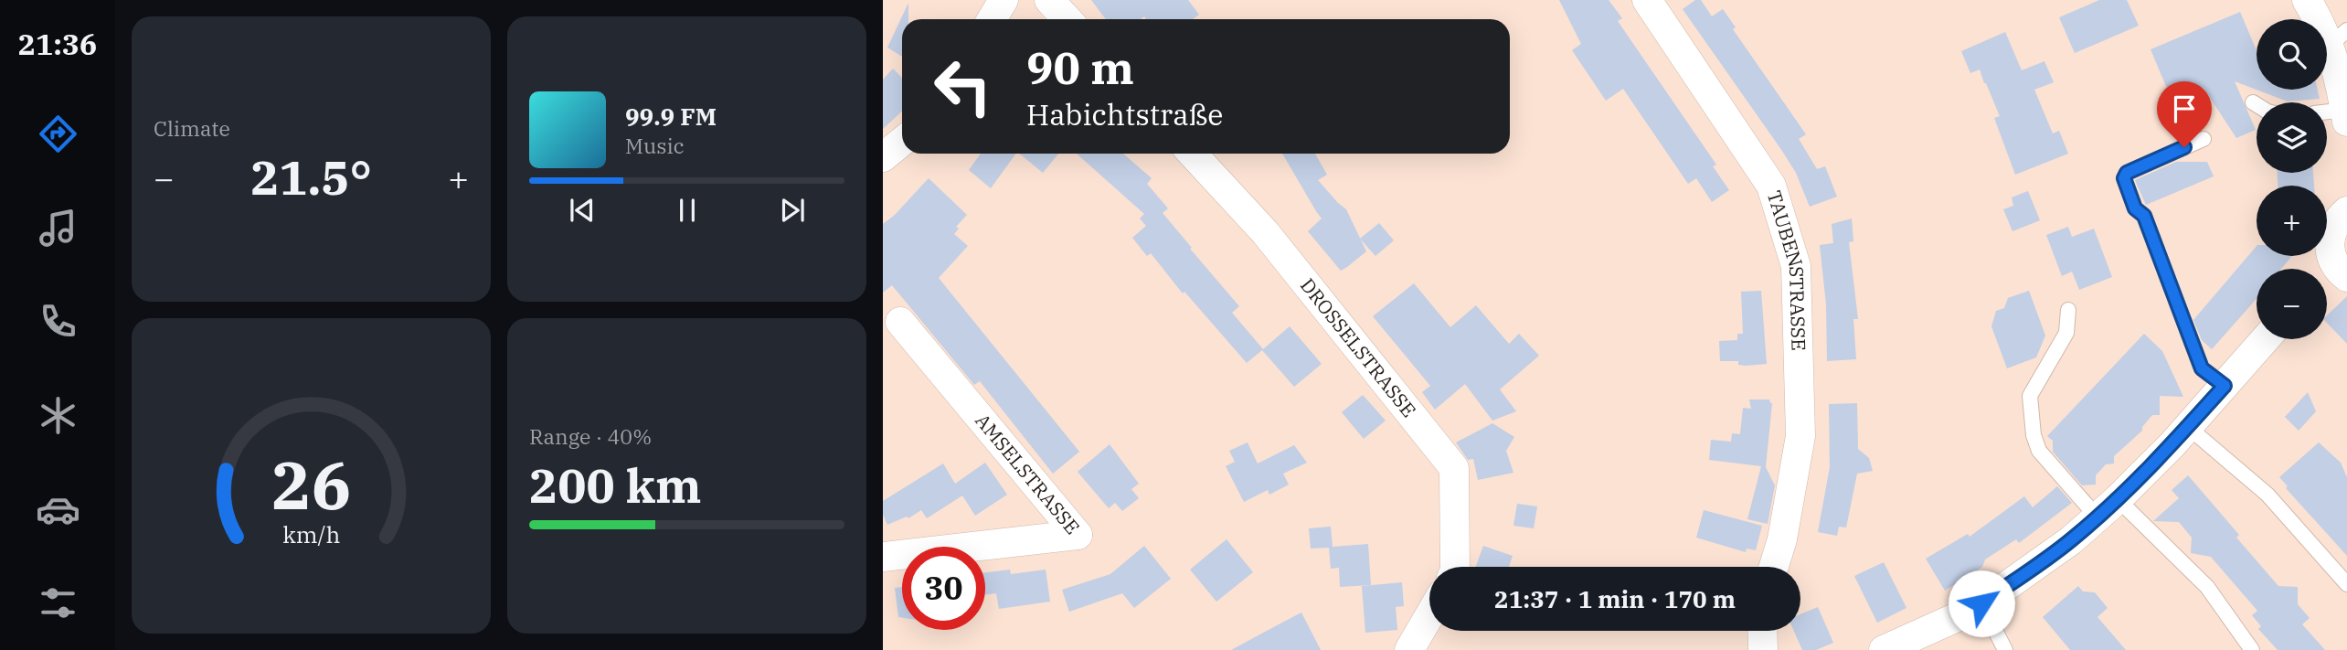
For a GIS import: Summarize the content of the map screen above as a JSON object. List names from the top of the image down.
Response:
{
  "streets": {
    "street": ["TAUBENSTRASSE", "DROSSELSTRASSE", "AMSELSTRASSE"]
  },
  "page": {
    "tabs": "21:36",
    "tile": [
      "Climate",
      ["Range · 40%", "200 km"]
    ],
    "map_buttons": ["+", "−"],
    "turn": ["90 m", "Habichtstraße"],
    "song": ["99.9 FM", "Music"],
    "heat": ["−", "21.5°", "+"],
    "limit": "30",
    "trip": "21:37 · 1 min · 170 m",
    "gauge": ["26", "km/h"]
  }
}
